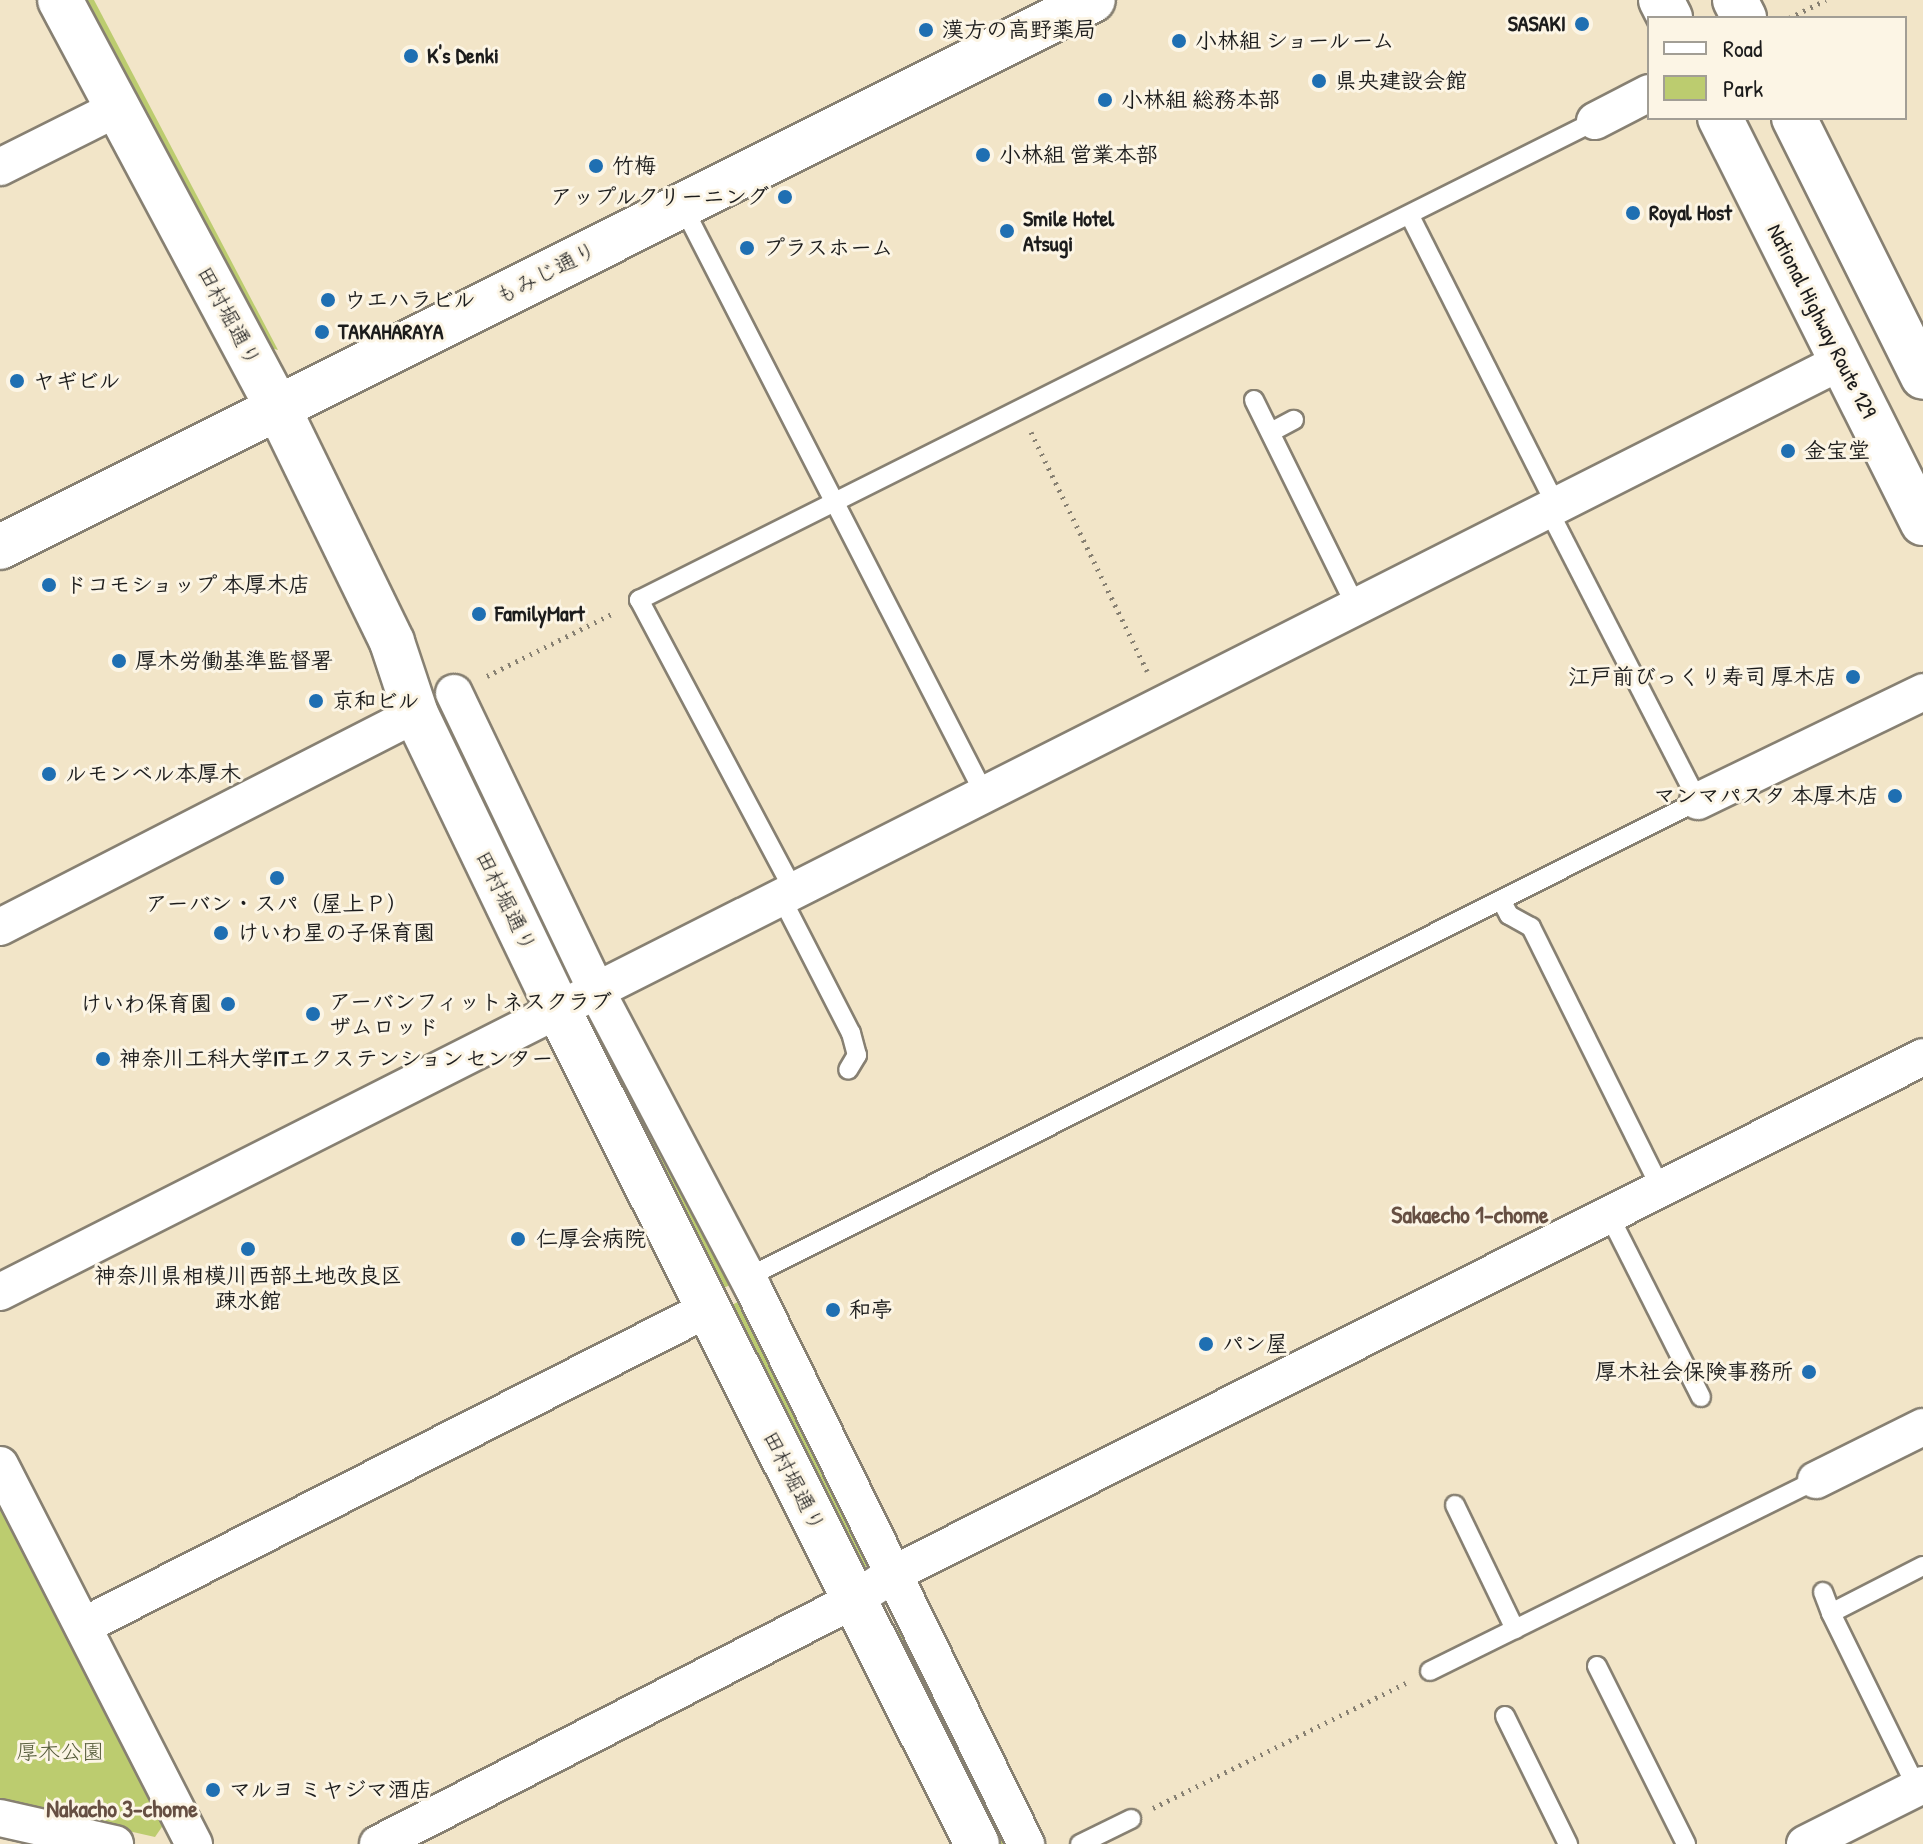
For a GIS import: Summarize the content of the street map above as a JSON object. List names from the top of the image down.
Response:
{
  "streets": {
    "main road": ["もみじ通り", "田村堀通り", "National Highway Route 129"]
  },
  "crossings": [
    ["もみじ通り", "田村堀通り"]
  ],
  "districts": ["Sakaecho 1-chome", "Nakacho 3-chome"],
  "parks": ["厚木公園"],
  "places": [
    "SASAKI",
    "漢方の高野薬局",
    "小林組 ショールーム",
    "K's Denki",
    "県央建設会館",
    "小林組 総務本部",
    "小林組 営業本部",
    "竹梅",
    "アップルクリーニング",
    "Royal Host",
    "Smile Hotel Atsugi",
    "プラスホーム",
    "ウエハラビル",
    "TAKAHARAYA",
    "ヤギビル",
    "金宝堂",
    "ドコモショップ 本厚木店",
    "FamilyMart",
    "厚木労働基準監督署",
    "江戸前びっくり寿司 厚木店",
    "京和ビル",
    "ルモンベル本厚木",
    "マンマパスタ 本厚木店",
    "アーバン・スパ（屋上Ｐ）",
    "けいわ星の子保育園",
    "けいわ保育園",
    "アーバンフィットネスクラブ ザムロッド",
    "神奈川工科大学ITエクステンションセンター",
    "仁厚会病院",
    "神奈川県相模川西部土地改良区 疎水館",
    "和亭",
    "パン屋",
    "厚木社会保険事務所",
    "マルヨ ミヤジマ酒店"
  ],
  "legend": ["Road", "Park"]
}
